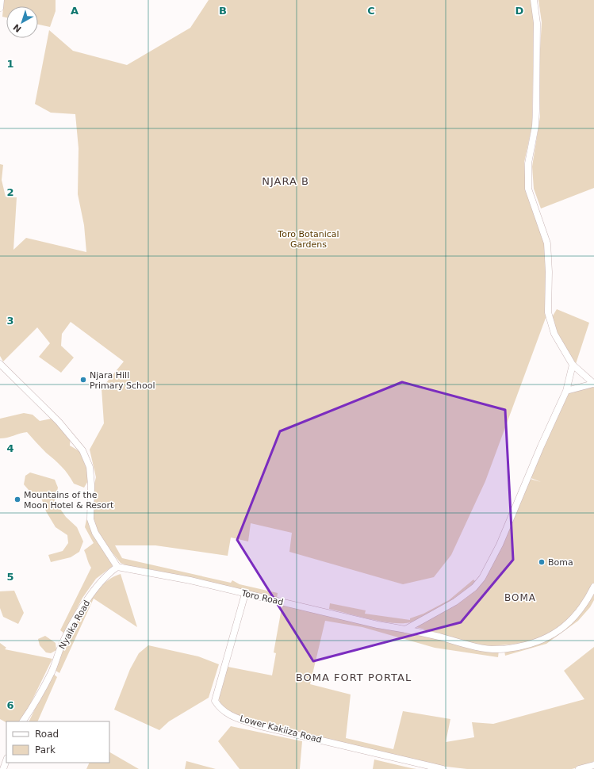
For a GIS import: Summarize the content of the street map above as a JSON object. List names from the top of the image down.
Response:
{
  "streets": {
    "main road": ["Toro Road", "Nyaika Road", "Lower Kakiiza Road"]
  },
  "crossings": [
    ["Toro Road", "Nyaika Road"],
    ["Toro Road", "Lower Kakiiza Road"]
  ],
  "districts": ["NJARA B", "BOMA", "BOMA FORT PORTAL"],
  "parks": ["Toro Botanical Gardens"],
  "places": ["Njara Hill Primary School", "Mountains of the Moon Hotel & Resort", "Boma"],
  "legend": ["Road", "Park"],
  "north": "bottom left",
  "grid": {
    "columns": [
      "A",
      "B",
      "C",
      "D"
    ],
    "rows": [
      "1",
      "2",
      "3",
      "4",
      "5",
      "6"
    ]
  }
}
